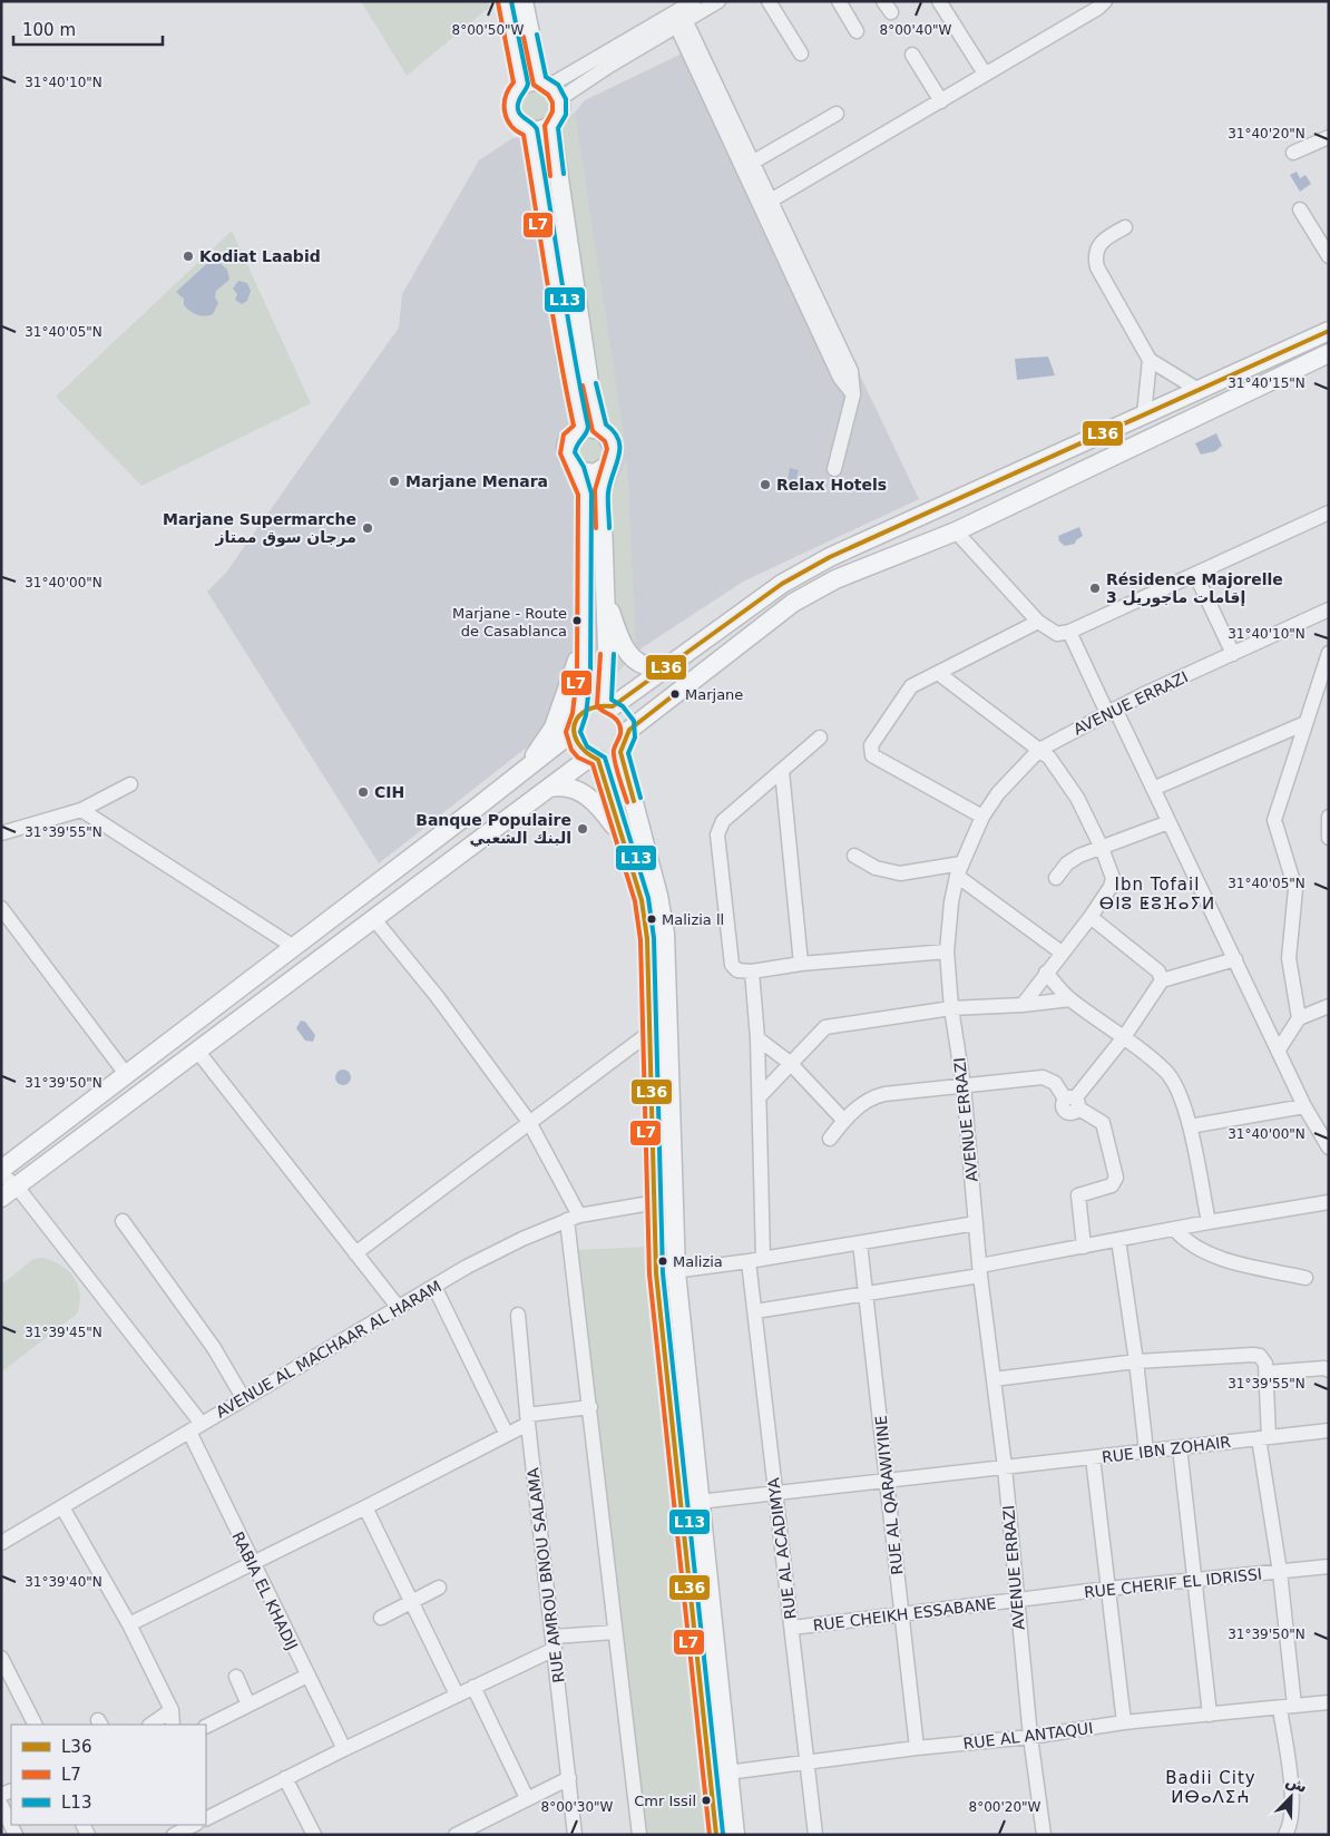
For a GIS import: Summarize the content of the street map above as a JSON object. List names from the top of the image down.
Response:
{
  "streets": {
    "street": [
      "AVENUE ERRAZI",
      "AVENUE AL MACHAAR AL HARAM",
      "RUE IBN ZOHAIR",
      "RUE AL QARAWIYINE",
      "RUE AL ACADIMYA",
      "RUE AMROU BNOU SALAMA",
      "RUE CHERIF EL IDRISSI",
      "RABIA EL KHADIJ",
      "RUE CHEIKH ESSABANE",
      "RUE AL ANTAQUI"
    ]
  },
  "crossings": [
    ["AVENUE ERRAZI", "RUE IBN ZOHAIR"],
    ["AVENUE ERRAZI", "RUE CHERIF EL IDRISSI"],
    ["AVENUE ERRAZI", "RUE CHEIKH ESSABANE"],
    ["AVENUE ERRAZI", "RUE AL ANTAQUI"],
    ["AVENUE AL MACHAAR AL HARAM", "RABIA EL KHADIJ"],
    ["RUE IBN ZOHAIR", "RUE AL QARAWIYINE"],
    ["RUE IBN ZOHAIR", "RUE AL ACADIMYA"],
    ["RUE AL QARAWIYINE", "RUE CHEIKH ESSABANE"],
    ["RUE AL QARAWIYINE", "RUE AL ANTAQUI"],
    ["RUE AL ACADIMYA", "RUE CHEIKH ESSABANE"],
    ["RUE AL ACADIMYA", "RUE AL ANTAQUI"],
    ["RUE CHERIF EL IDRISSI", "RUE CHEIKH ESSABANE"]
  ],
  "districts": ["Ibn Tofail ⴱⵏⵓ ⵟⵓⴼⴰⵢⵍ", "Badii City ⵍⴱⴰⴷⵉⵄ"],
  "places": [
    "Kodiat Laabid",
    "Marjane Menara",
    "Relax Hotels",
    "Marjane Supermarche مرجان سوق ممتاز",
    "Résidence Majorelle إقامات ماجوريل 3",
    "Marjane - Route de Casablanca",
    "Marjane",
    "CIH",
    "Banque Populaire البنك الشعبي",
    "Malizia ll",
    "Malizia",
    "Cmr Issil"
  ],
  "lines": ["transit line L13", "transit line L7", "transit line L36"],
  "legend": ["L36", "L7", "L13"],
  "scale_bar": "100 m",
  "north": "top right",
  "coordinates": [
    "8°00'50\"W",
    "8°00'40\"W",
    "31°40'10\"N",
    "31°40'20\"N",
    "31°40'05\"N",
    "31°40'15\"N",
    "31°40'00\"N",
    "31°39'55\"N",
    "31°39'50\"N",
    "31°39'45\"N",
    "31°39'40\"N",
    "8°00'30\"W",
    "8°00'20\"W"
  ]
}
